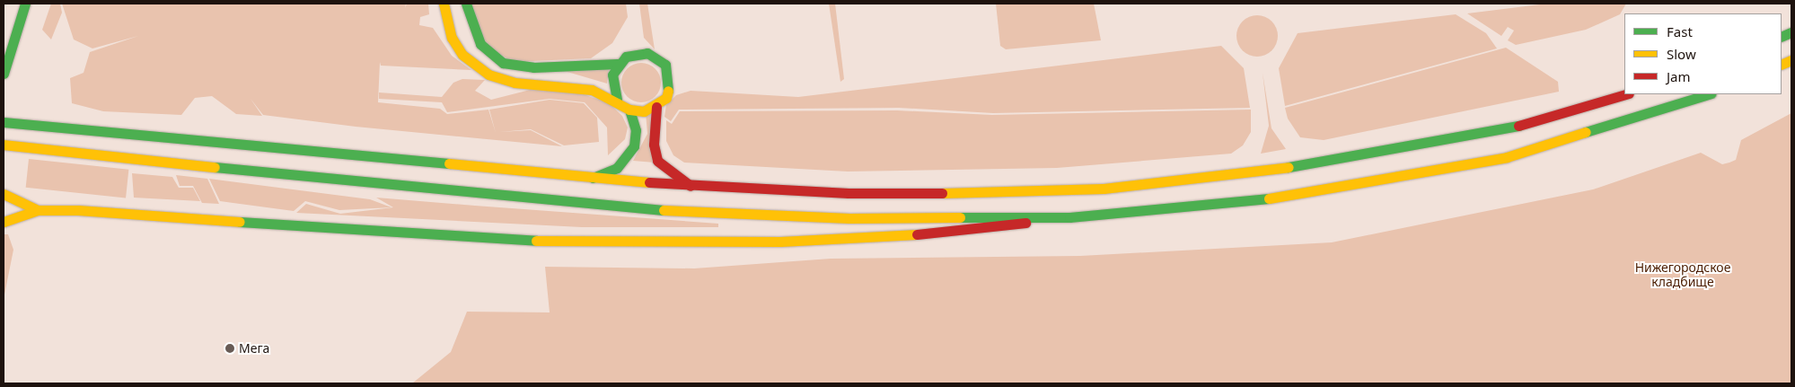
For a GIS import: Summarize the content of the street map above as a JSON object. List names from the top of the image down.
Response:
{
  "parks": ["Нижегородское кладбище"],
  "places": ["Мега"],
  "legend": ["Fast", "Slow", "Jam"]
}
